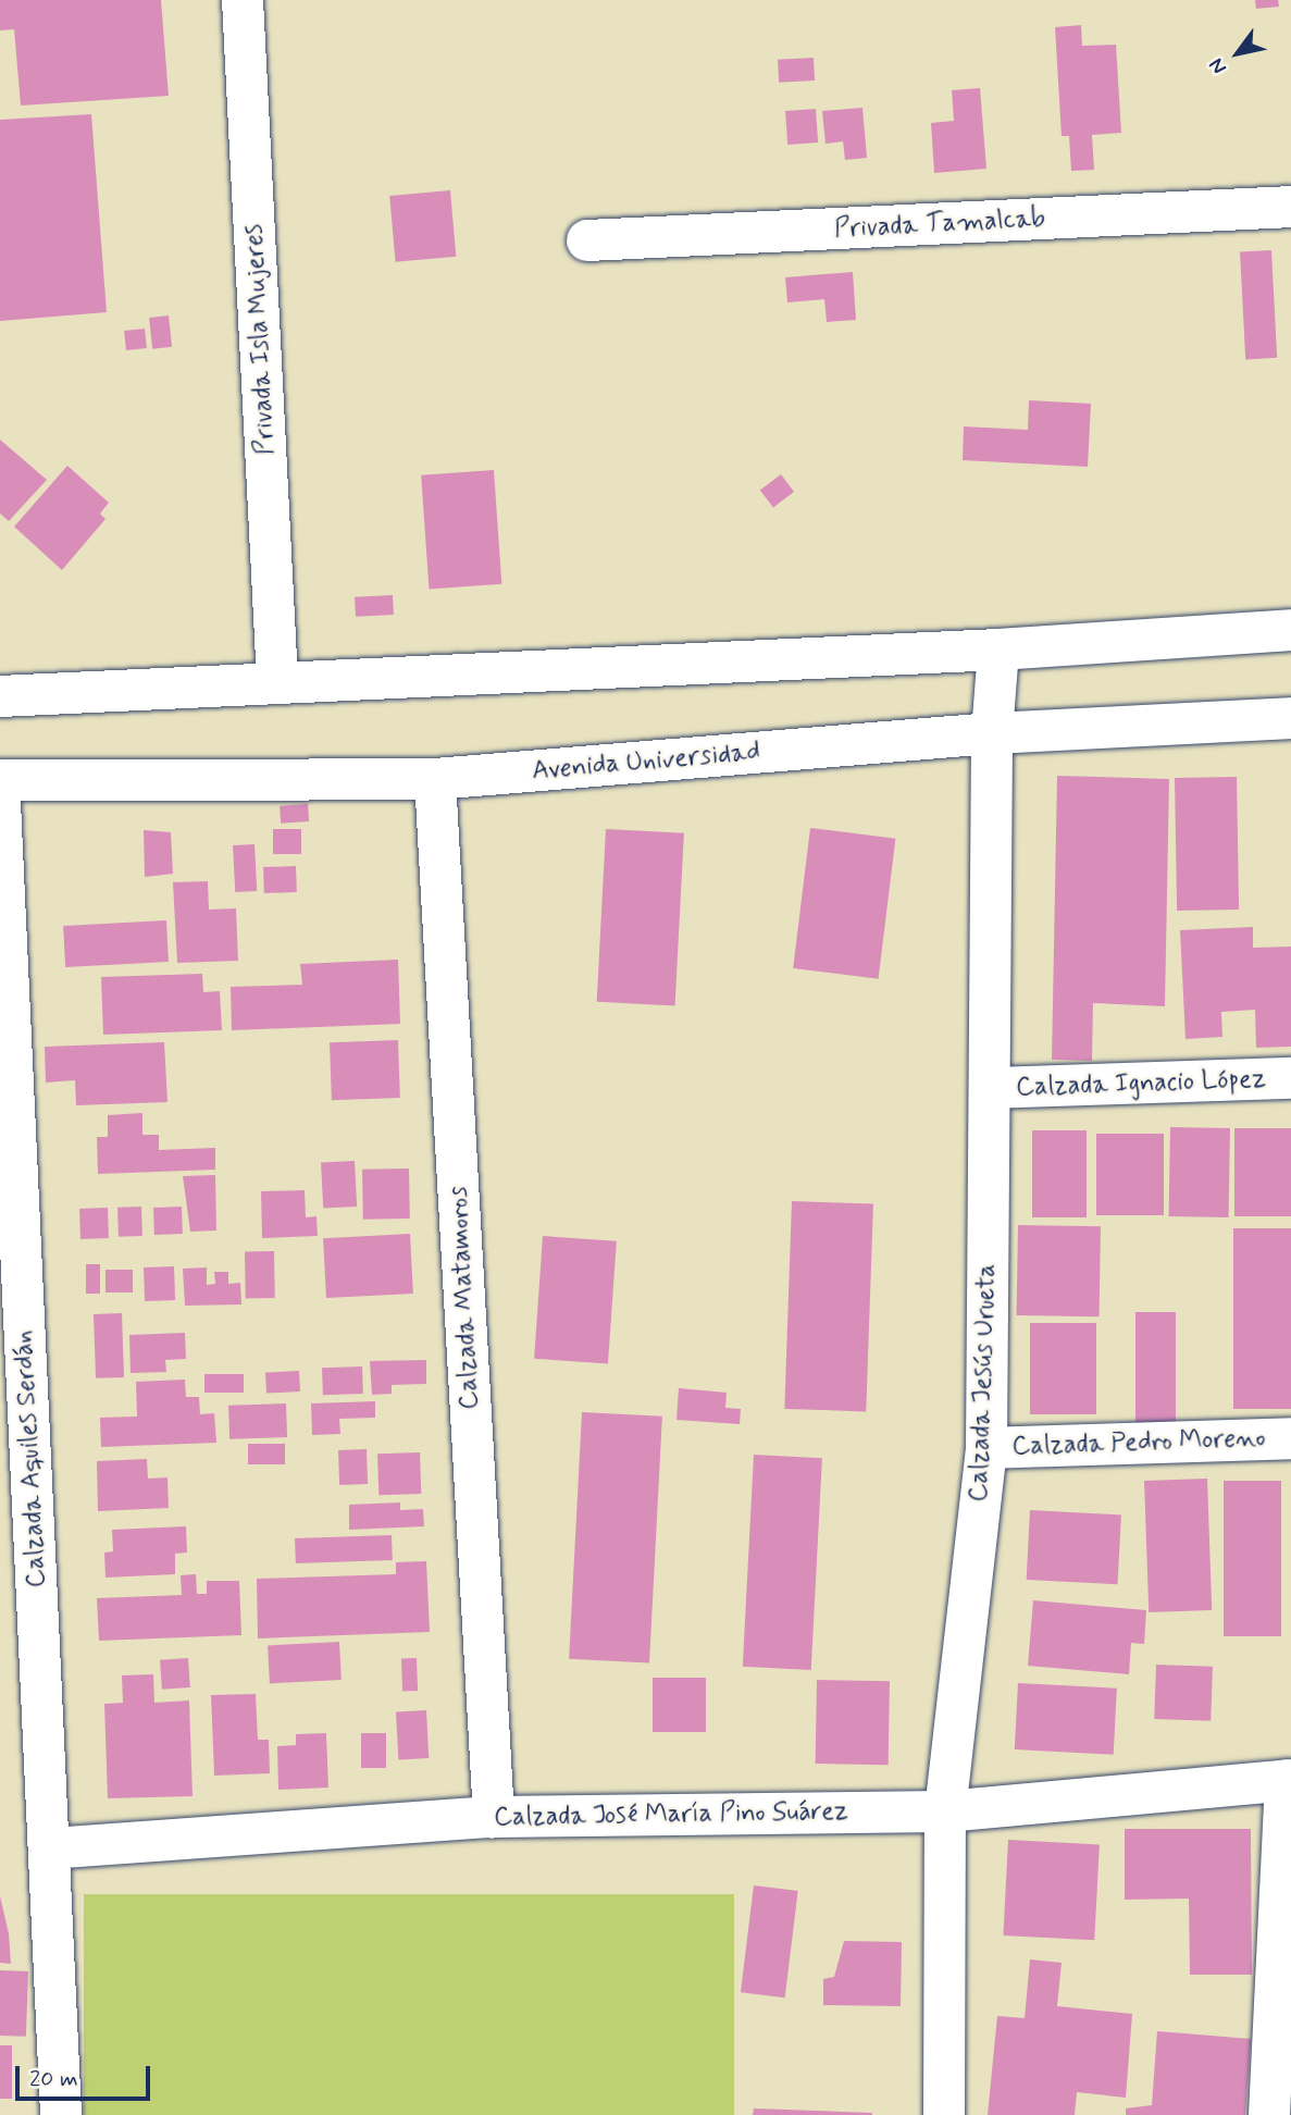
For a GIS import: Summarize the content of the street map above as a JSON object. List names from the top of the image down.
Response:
{
  "streets": {
    "street": [
      "Privada Tamalcab",
      "Privada Isla Mujeres",
      "Avenida Universidad",
      "Calzada Ignacio López",
      "Calzada Matamoros",
      "Calzada Jesús Urueta",
      "Calzada Pedro Moreno",
      "Calzada Aquiles Serdán",
      "Calzada José María Pino Suárez"
    ]
  },
  "crossings": [
    ["Avenida Universidad", "Calzada Matamoros"],
    ["Avenida Universidad", "Calzada Jesús Urueta"],
    ["Calzada Ignacio López", "Calzada Jesús Urueta"],
    ["Calzada Matamoros", "Calzada José María Pino Suárez"],
    ["Calzada Jesús Urueta", "Calzada Pedro Moreno"],
    ["Calzada Jesús Urueta", "Calzada José María Pino Suárez"],
    ["Calzada Aquiles Serdán", "Calzada José María Pino Suárez"]
  ],
  "scale_bar": "20 m",
  "north": "bottom left"
}
